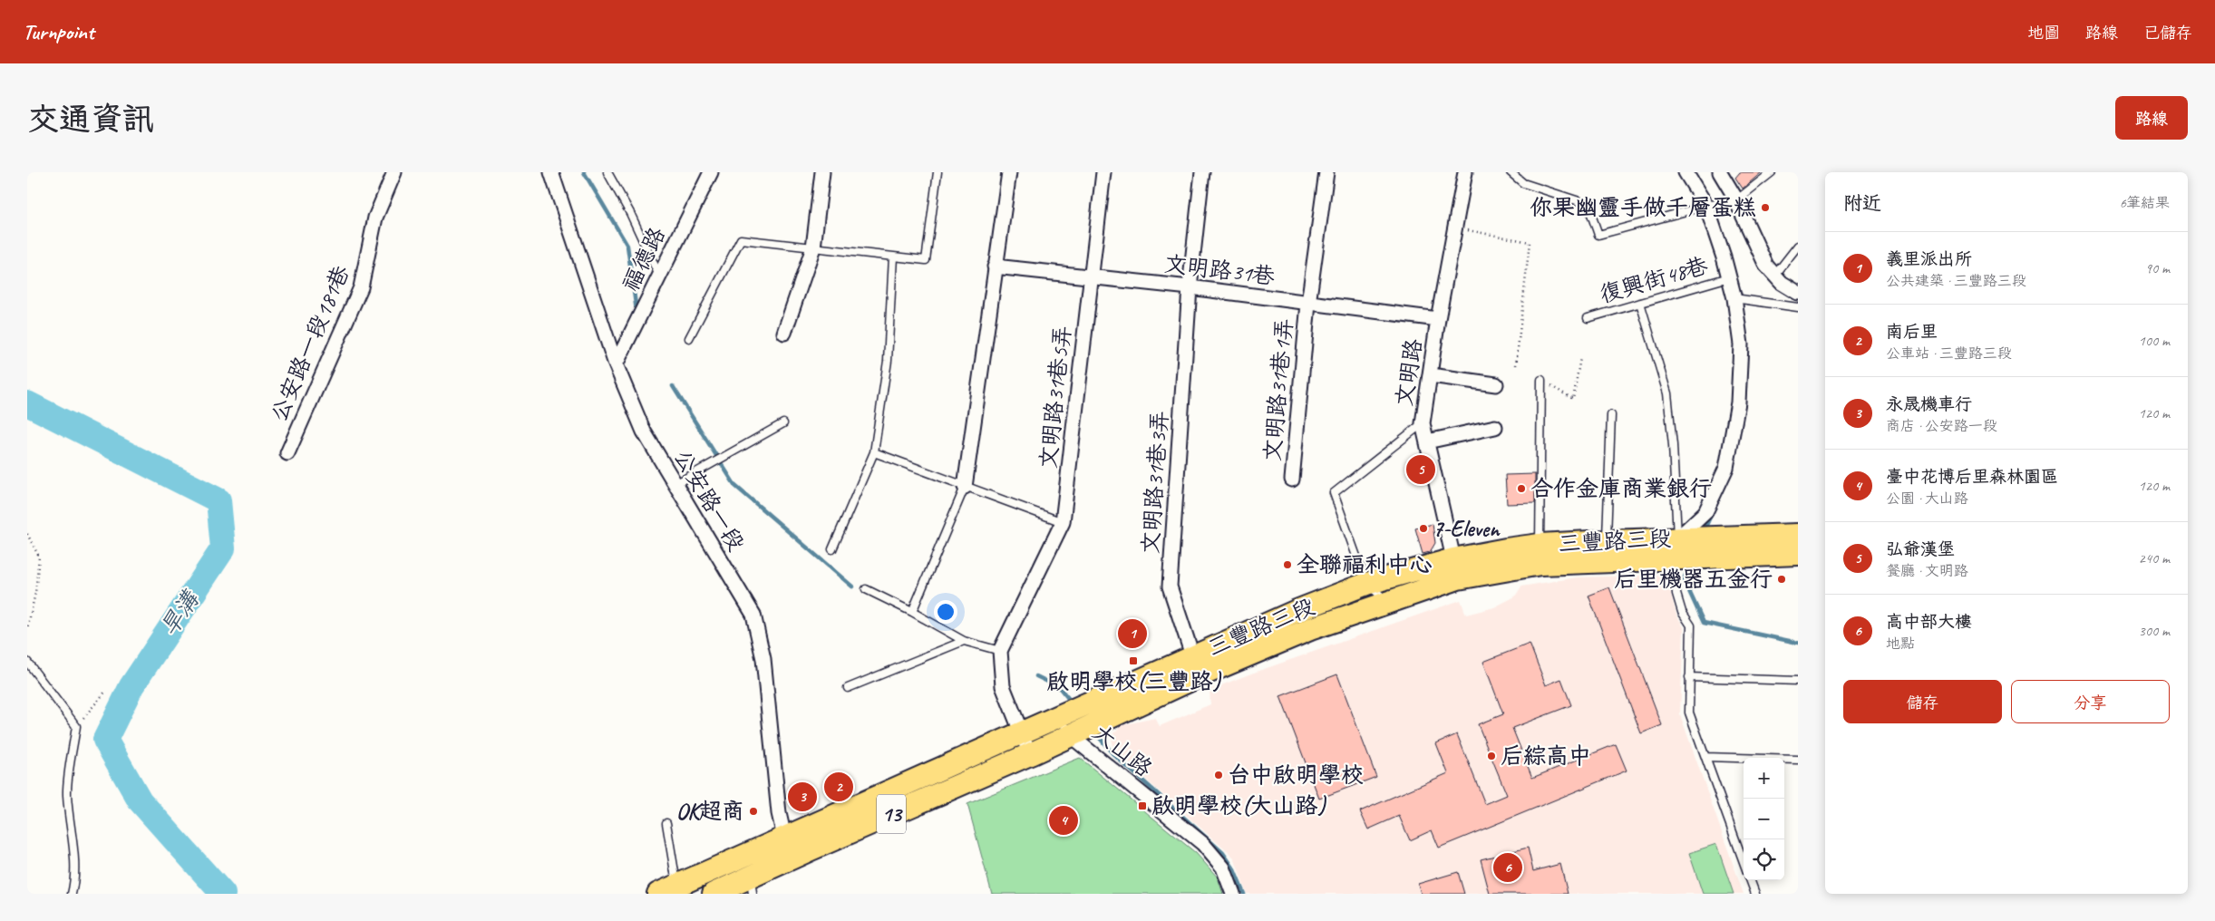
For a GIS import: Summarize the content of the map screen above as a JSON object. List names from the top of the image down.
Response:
{
  "streets": {
    "main road": ["三豐路三段", "13"],
    "street": [
      "福德路",
      "文明路31巷",
      "公安路一段181巷",
      "文明路",
      "文明路31巷1弄",
      "文明路31巷5弄",
      "文明路31巷3弄",
      "公安路一段",
      "大山路"
    ],
    "lane": ["復興街48巷"]
  },
  "crossings": [
    ["福德路", "公安路一段"],
    ["文明路31巷", "文明路"],
    ["文明路31巷", "文明路31巷1弄"],
    ["文明路31巷", "文明路31巷5弄"],
    ["文明路31巷", "文明路31巷3弄"],
    ["文明路", "三豐路三段"],
    ["文明路31巷3弄", "三豐路三段"],
    ["公安路一段", "三豐路三段"],
    ["三豐路三段", "大山路"]
  ],
  "water": ["旱溝"],
  "places": {
    "other": [
      "你果幽靈手做千層蛋糕",
      "合作金庫商業銀行",
      "7-Eleven",
      "全聯福利中心",
      "后里機器五金行",
      "后綜高中",
      "台中啟明學校",
      "OK超商"
    ],
    "transit": ["啟明學校(三豐路)", "啟明學校(大山路)"]
  },
  "page": {
    "header": "Turnpoint",
    "nav": ["地圖", "路線", "已儲存"],
    "buttons": [
      "路線",
      ["儲存", "分享"]
    ],
    "title": "交通資訊",
    "heading": ["附近", "6筆結果"],
    "list": [
      {
        "mark": "1",
        "name": "義里派出所",
        "note": "公共建築 · 三豐路三段",
        "value": "90 m"
      },
      {
        "mark": "2",
        "name": "南后里",
        "note": "公車站 · 三豐路三段",
        "value": "100 m"
      },
      {
        "mark": "3",
        "name": "永晟機車行",
        "note": "商店 · 公安路一段",
        "value": "120 m"
      },
      {
        "mark": "4",
        "name": "臺中花博后里森林園區",
        "note": "公園 · 大山路",
        "value": "120 m"
      },
      {
        "mark": "5",
        "name": "弘爺漢堡",
        "note": "餐廳 · 文明路",
        "value": "240 m"
      },
      {
        "mark": "6",
        "name": "高中部大樓",
        "note": "地點",
        "value": "300 m"
      }
    ],
    "pins": [
      "5",
      "1",
      "2",
      "3",
      "4",
      "6"
    ],
    "map_buttons": ["+", "−"]
  }
}
